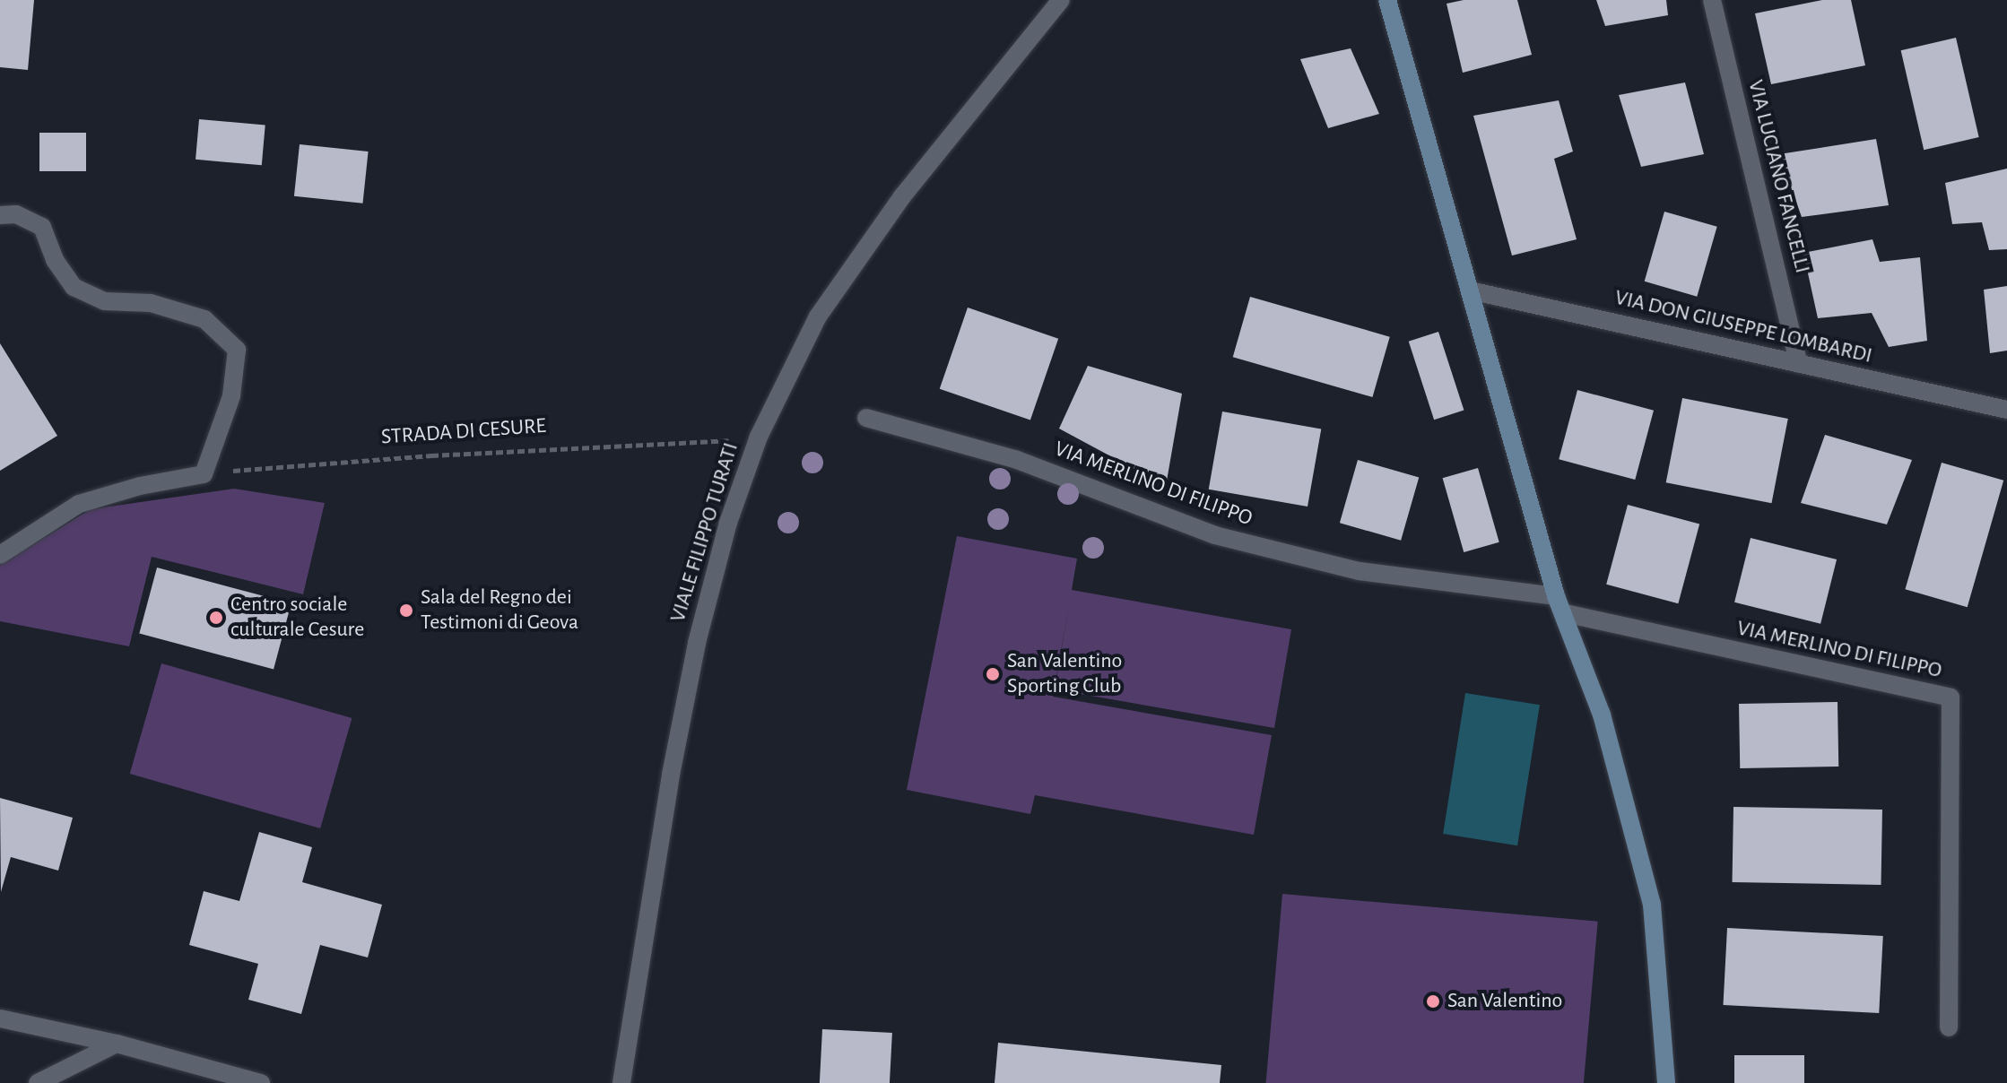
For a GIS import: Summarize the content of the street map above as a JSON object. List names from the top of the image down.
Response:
{
  "streets": {
    "street": [
      "VIA LUCIANO FANCELLI",
      "VIA DON GIUSEPPE LOMBARDI",
      "VIA MERLINO DI FILIPPO",
      "VIALE FILIPPO TURATI"
    ],
    "path": ["STRADA DI CESURE"]
  },
  "crossings": [
    ["VIA LUCIANO FANCELLI", "VIA DON GIUSEPPE LOMBARDI"]
  ],
  "places": [
    "Sala del Regno dei Testimoni di Geova",
    "Centro sociale culturale Cesure",
    "San Valentino Sporting Club",
    "San Valentino"
  ]
}
